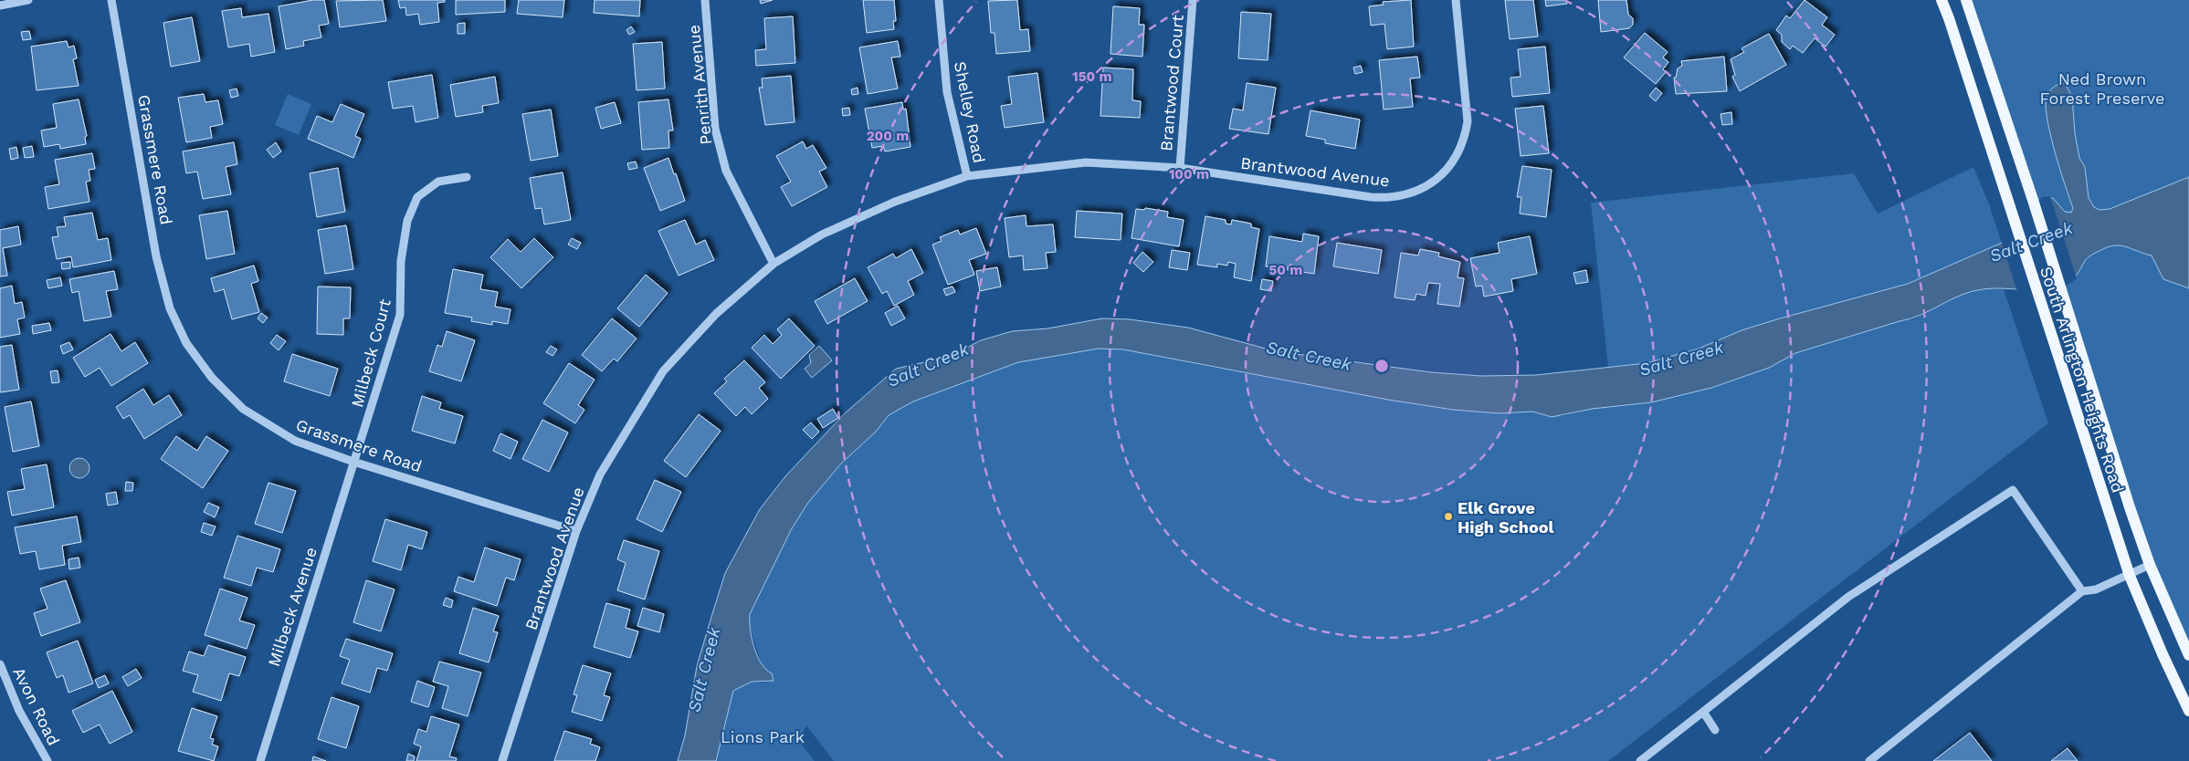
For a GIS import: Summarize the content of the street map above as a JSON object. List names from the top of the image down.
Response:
{
  "streets": {
    "main road": ["South Arlington Heights Road"],
    "street": [
      "Brantwood Court",
      "Penrith Avenue",
      "Shelley Road",
      "Grassmere Road",
      "Brantwood Avenue",
      "Milbeck Court",
      "Milbeck Avenue",
      "Avon Road"
    ]
  },
  "crossings": [
    ["Brantwood Court", "Brantwood Avenue"],
    ["Penrith Avenue", "Brantwood Avenue"],
    ["Shelley Road", "Brantwood Avenue"],
    ["Grassmere Road", "Brantwood Avenue"],
    ["Grassmere Road", "Milbeck Court"],
    ["Grassmere Road", "Milbeck Avenue"],
    ["Milbeck Court", "Milbeck Avenue"]
  ],
  "water": ["Salt Creek"],
  "parks": ["Ned Brown Forest Preserve", "Lions Park"],
  "places": ["Elk Grove High School"],
  "rings": [
    "150 m",
    "200 m",
    "100 m",
    "50 m"
  ]
}
